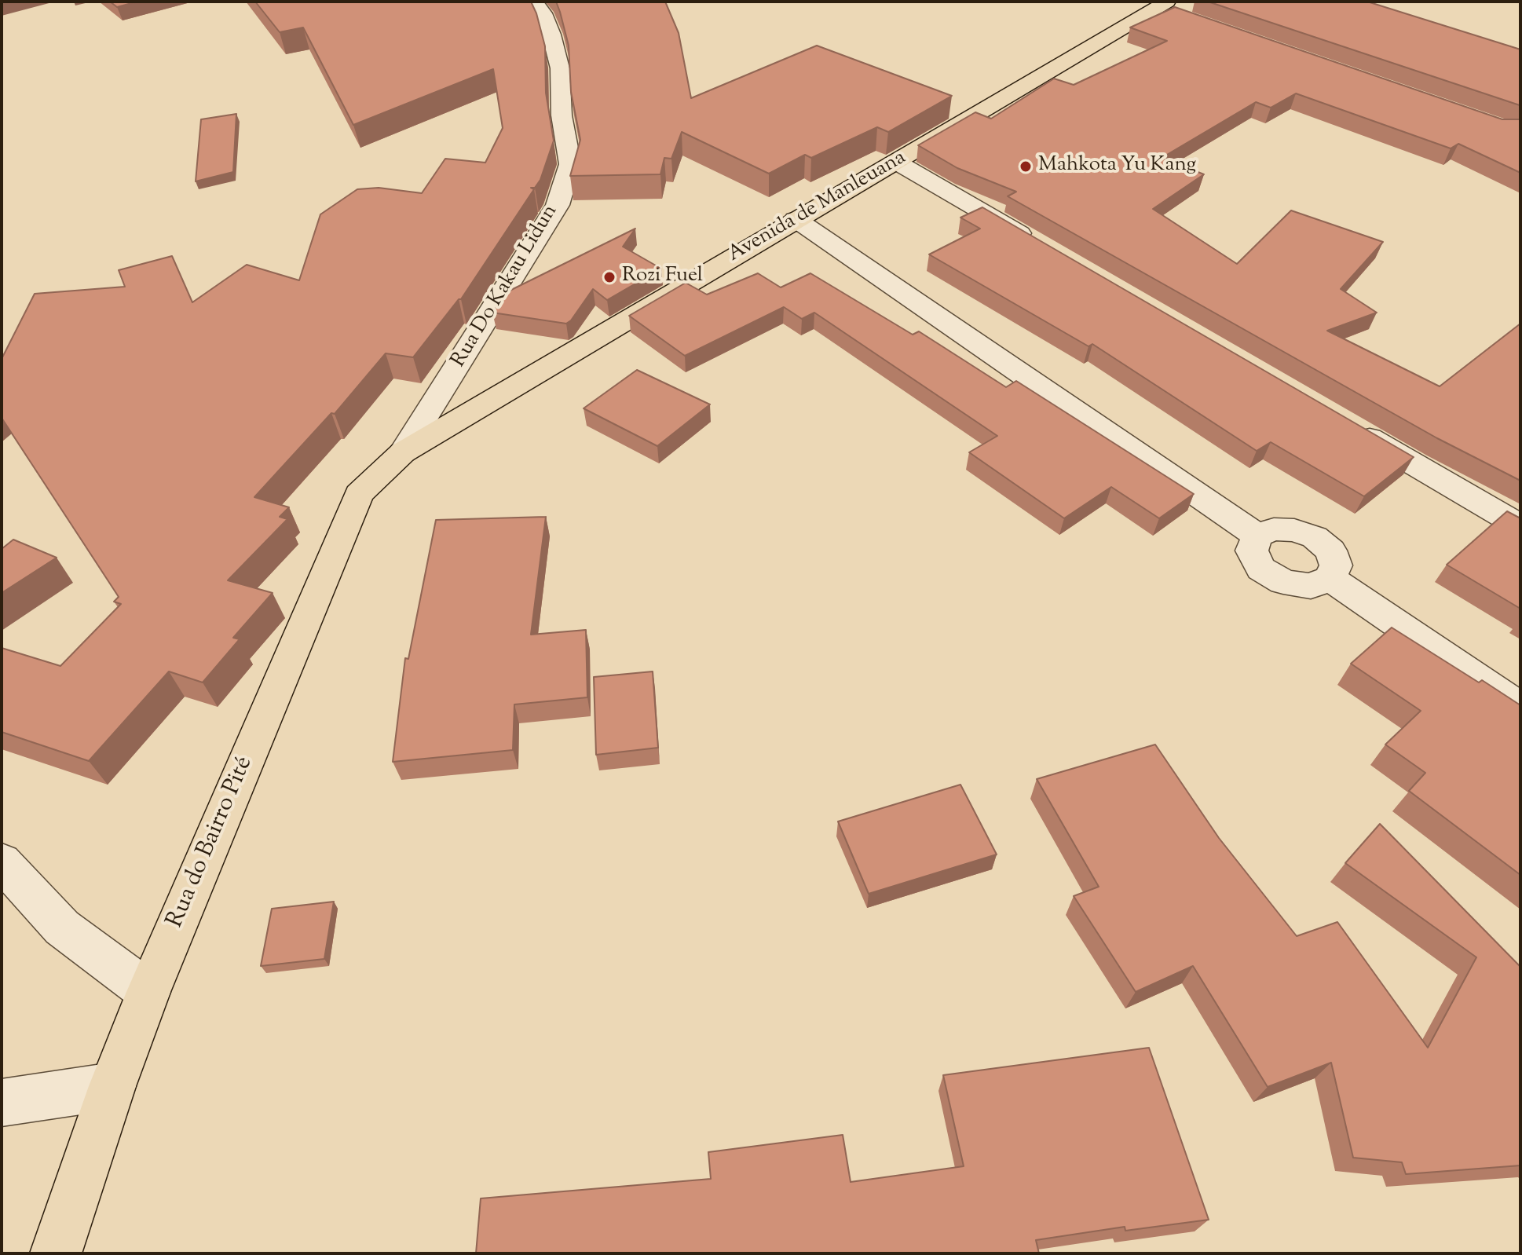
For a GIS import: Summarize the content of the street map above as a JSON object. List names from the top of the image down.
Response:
{
  "streets": {
    "main road": ["Avenida de Manleuana", "Rua do Bairro Pité"],
    "street": ["Rua Do Kakau Lidun"]
  },
  "crossings": [
    ["Avenida de Manleuana", "Rua Do Kakau Lidun"],
    ["Avenida de Manleuana", "Rua do Bairro Pité"],
    ["Rua Do Kakau Lidun", "Rua do Bairro Pité"]
  ],
  "places": ["Mahkota Yu Kang", "Rozi Fuel"]
}
